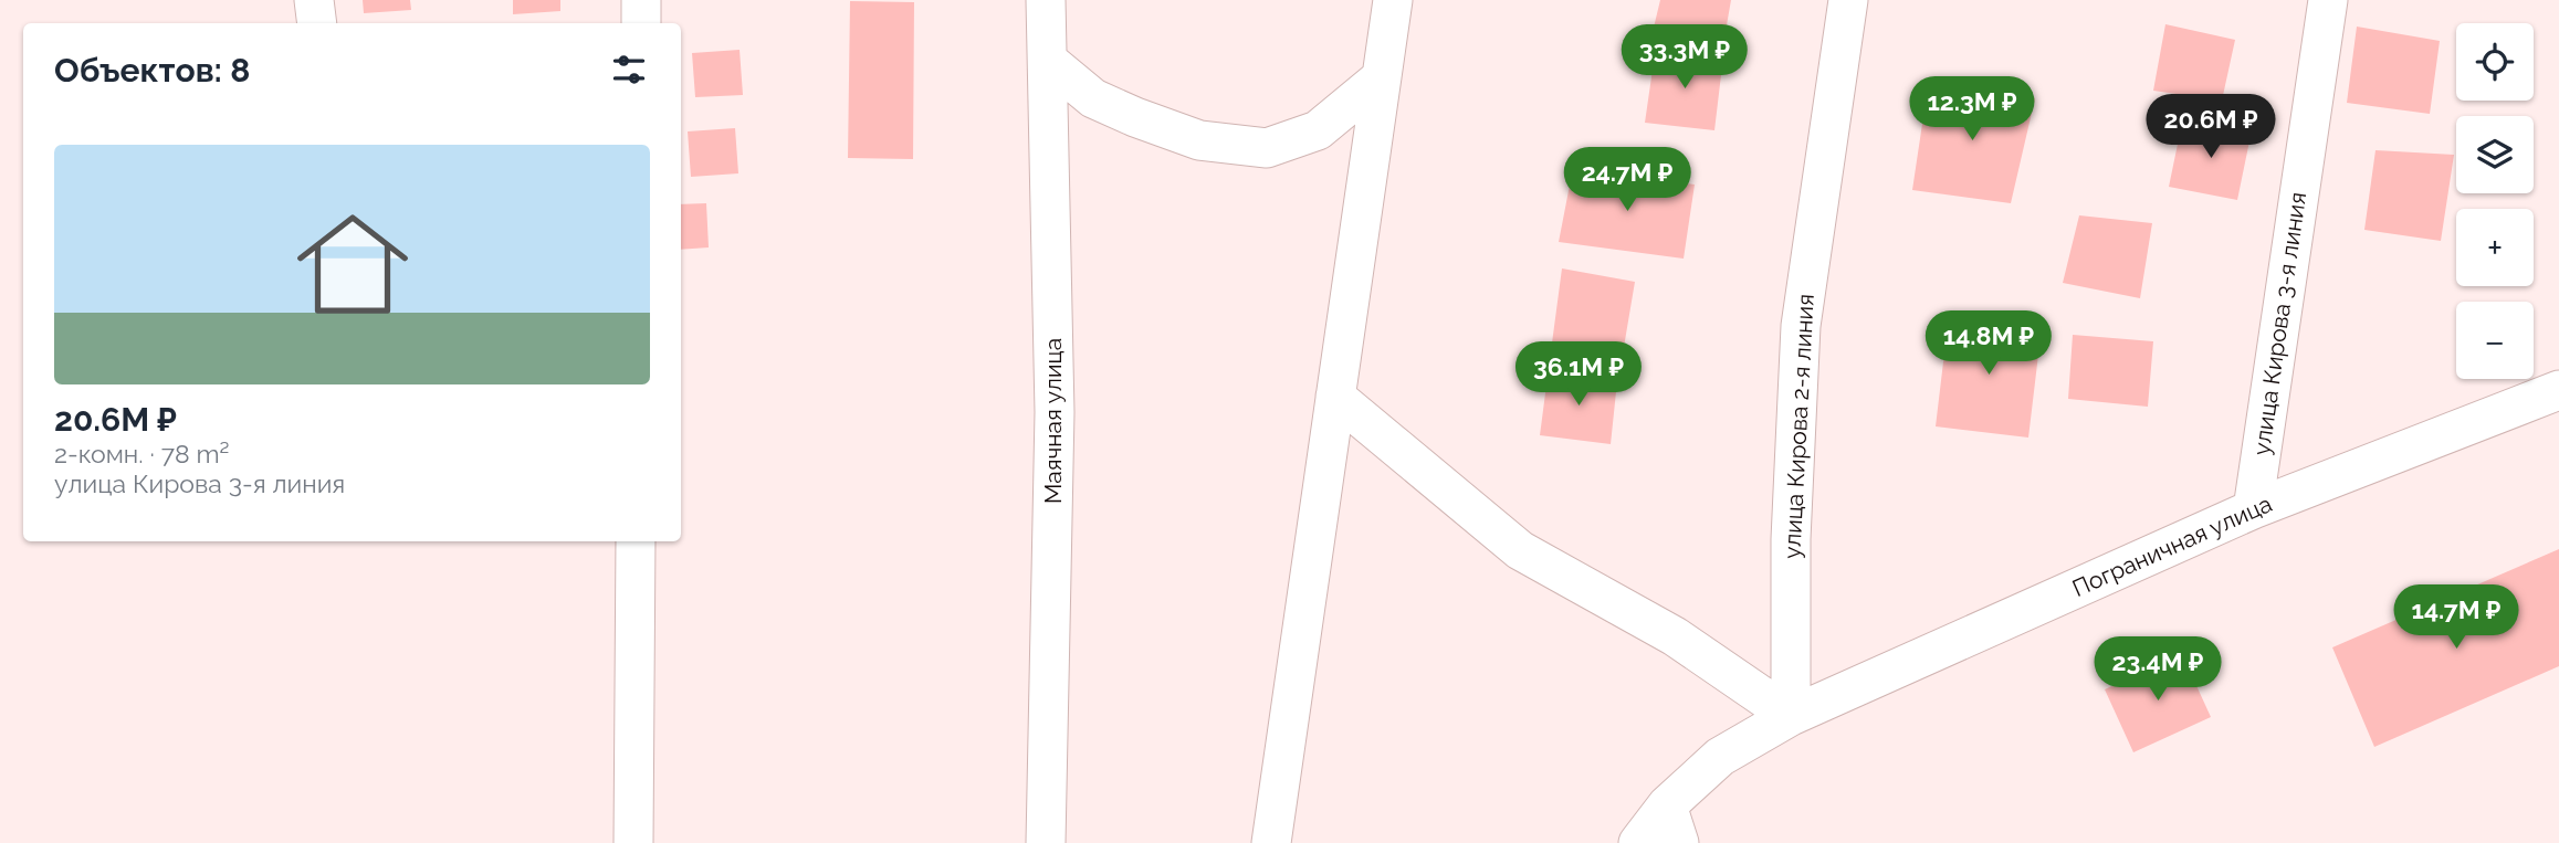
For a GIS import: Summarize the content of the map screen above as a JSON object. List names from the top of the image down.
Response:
{
  "streets": {
    "street": [
      "улица Кирова 3-я линия",
      "Маячная улица",
      "улица Кирова 2-я линия",
      "Пограничная улица"
    ]
  },
  "crossings": [
    ["улица Кирова 3-я линия", "Пограничная улица"],
    ["улица Кирова 2-я линия", "Пограничная улица"]
  ],
  "page": {
    "map_buttons": ["+", "−"],
    "heading": "Объектов: 8",
    "price": [
      "33.3M ₽",
      "12.3M ₽",
      "20.6M ₽",
      "24.7M ₽",
      "14.8M ₽",
      "36.1M ₽",
      "14.7M ₽",
      "23.4M ₽"
    ],
    "list": [
      {
        "name": "20.6M ₽",
        "note": "2-комн. · 78 m² · улица Кирова 3-я линия"
      }
    ]
  }
}
